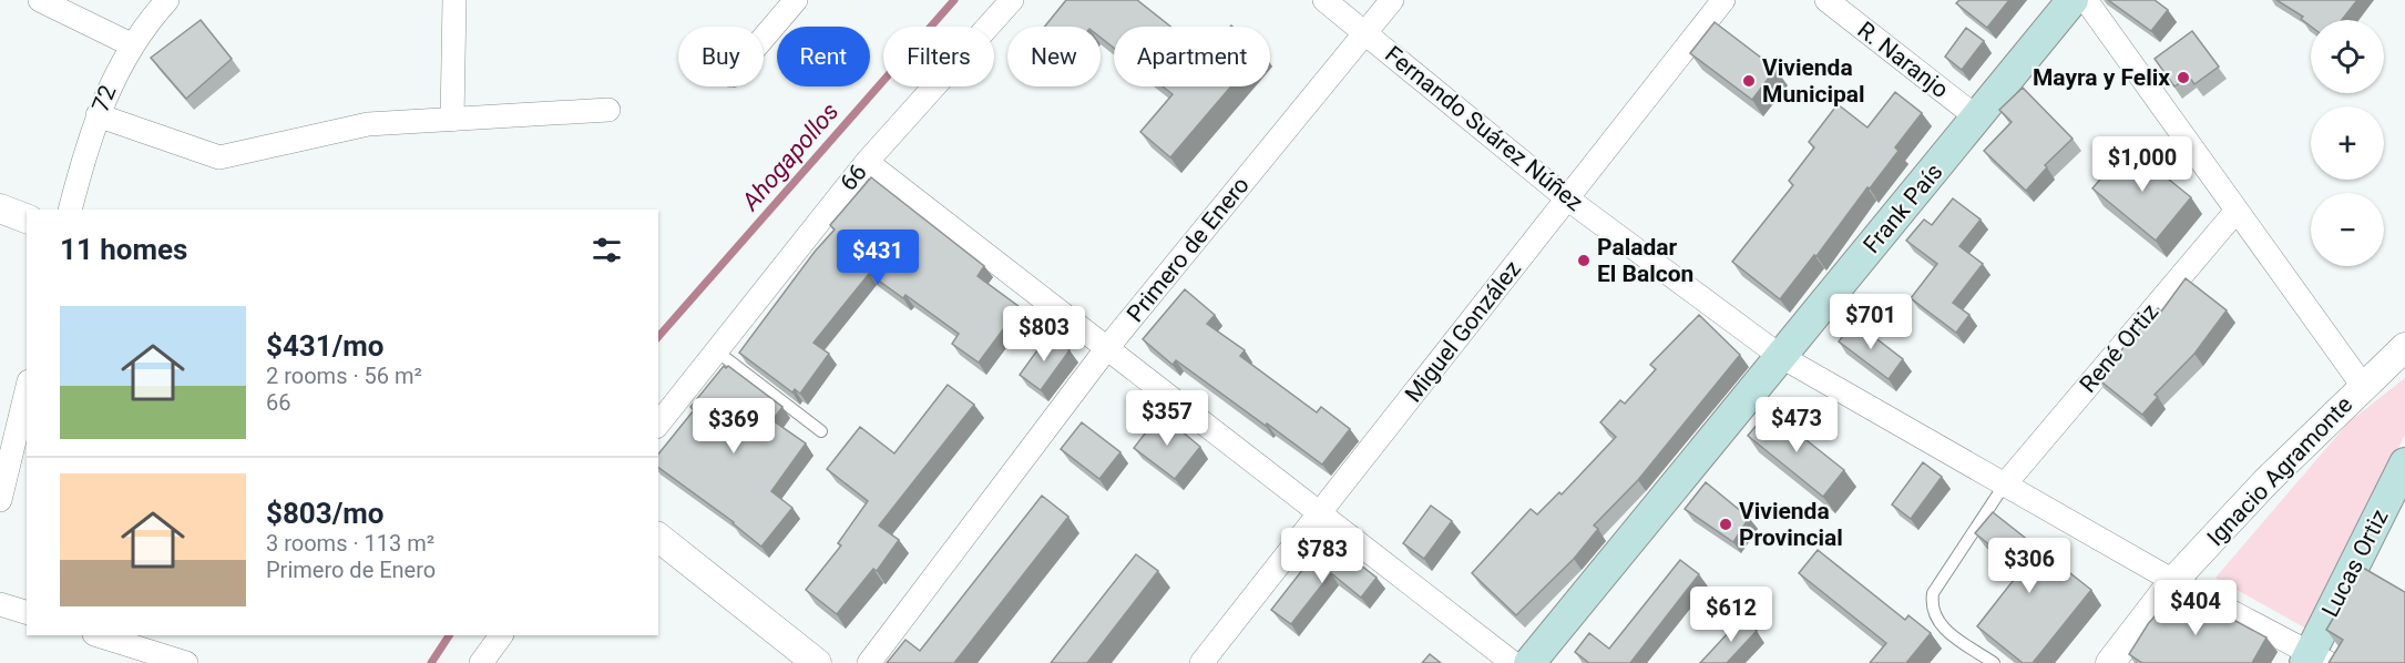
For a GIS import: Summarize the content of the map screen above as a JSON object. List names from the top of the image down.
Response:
{
  "streets": {
    "main road": ["Frank País", "Lucas Ortiz"],
    "street": [
      "R. Naranjo",
      "72",
      "Fernando Suárez Núñez",
      "66",
      "Primero de Enero",
      "Miguel González",
      "René Ortiz",
      "Ignacio Agramonte"
    ]
  },
  "crossings": [
    ["R. Naranjo", "Frank País"],
    ["Fernando Suárez Núñez", "Frank País"],
    ["Fernando Suárez Núñez", "Primero de Enero"],
    ["Fernando Suárez Núñez", "Miguel González"],
    ["Fernando Suárez Núñez", "René Ortiz"],
    ["Fernando Suárez Núñez", "Ignacio Agramonte"],
    ["Fernando Suárez Núñez", "Lucas Ortiz"]
  ],
  "water": ["Ahogapollos"],
  "places": [
    "Mayra y Felix",
    "Vivienda Municipal",
    "Paladar El Balcon",
    "Vivienda Provincial"
  ],
  "page": {
    "map_buttons": ["+", "−"],
    "chip": [
      "Buy",
      "Rent",
      "Filters",
      "New",
      "Apartment"
    ],
    "price": [
      "$1,000",
      "$431",
      "$701",
      "$803",
      "$357",
      "$473",
      "$369",
      "$783",
      "$306",
      "$404",
      "$612"
    ],
    "heading": "11 homes",
    "list": [
      {
        "name": "$431/mo",
        "note": "2 rooms · 56 m² · 66"
      },
      {
        "name": "$803/mo",
        "note": "3 rooms · 113 m² · Primero de Enero"
      }
    ]
  }
}
